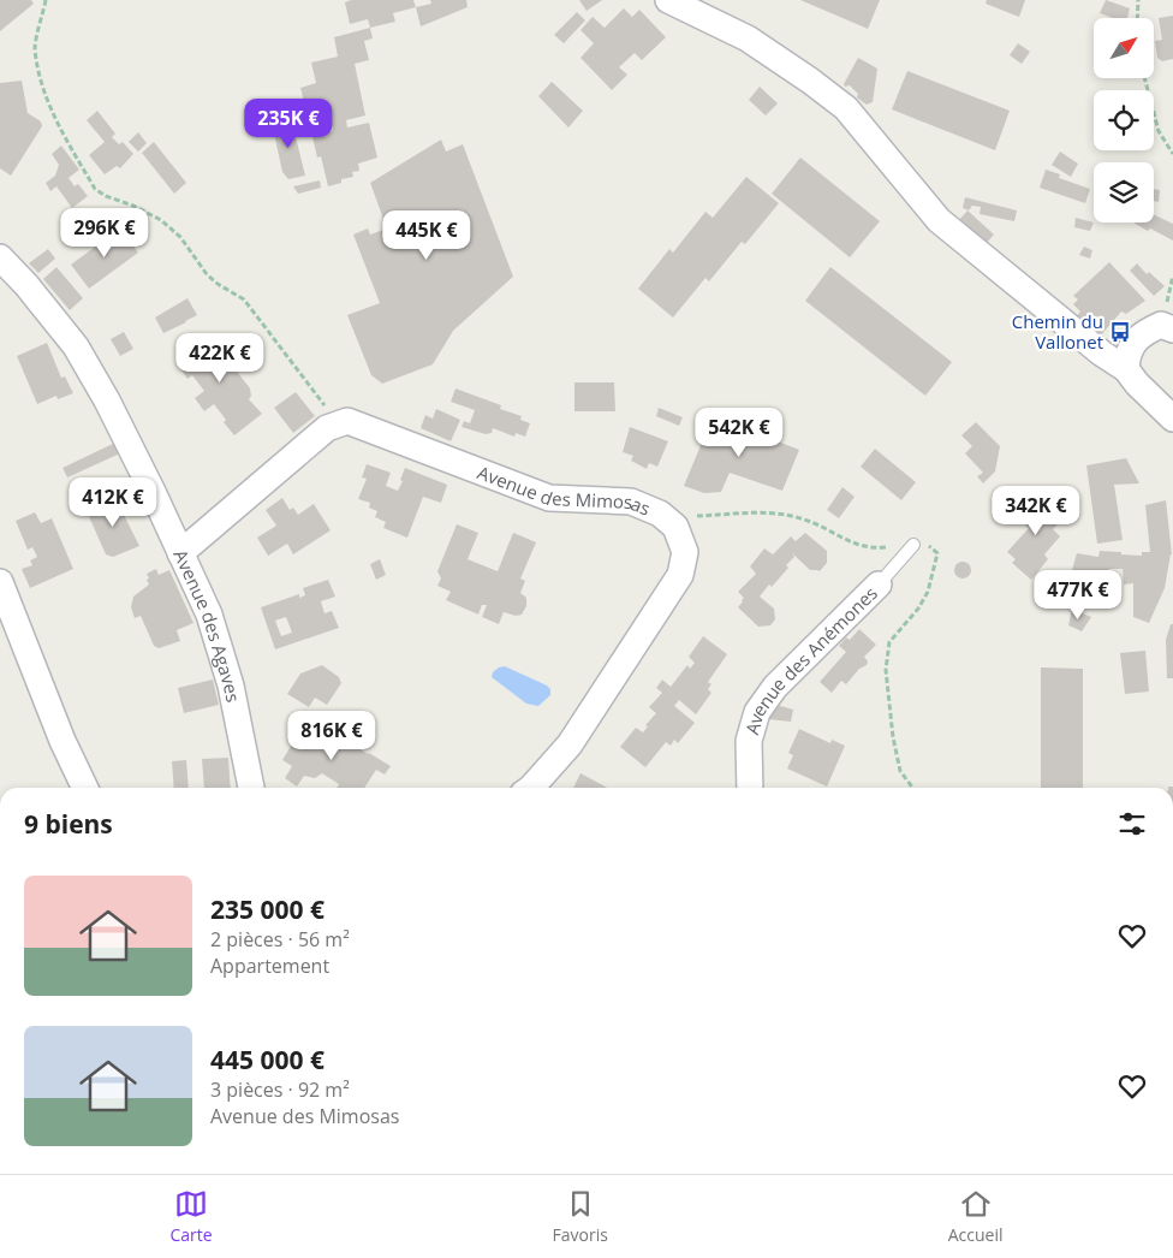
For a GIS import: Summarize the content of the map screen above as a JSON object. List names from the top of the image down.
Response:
{
  "streets": {
    "street": ["Avenue des Mimosas", "Avenue des Agaves", "Avenue des Anémones"]
  },
  "places": {
    "bus stop": ["Chemin du Vallonet"]
  },
  "north": "top right",
  "page": {
    "price": [
      "235K €",
      "296K €",
      "445K €",
      "422K €",
      "542K €",
      "412K €",
      "342K €",
      "477K €",
      "816K €"
    ],
    "heading": "9 biens",
    "list": [
      {
        "name": "235 000 €",
        "note": "2 pièces · 56 m² · Appartement"
      },
      {
        "name": "445 000 €",
        "note": "3 pièces · 92 m² · Avenue des Mimosas"
      }
    ],
    "tabs": ["Carte", "Favoris", "Accueil"]
  }
}
